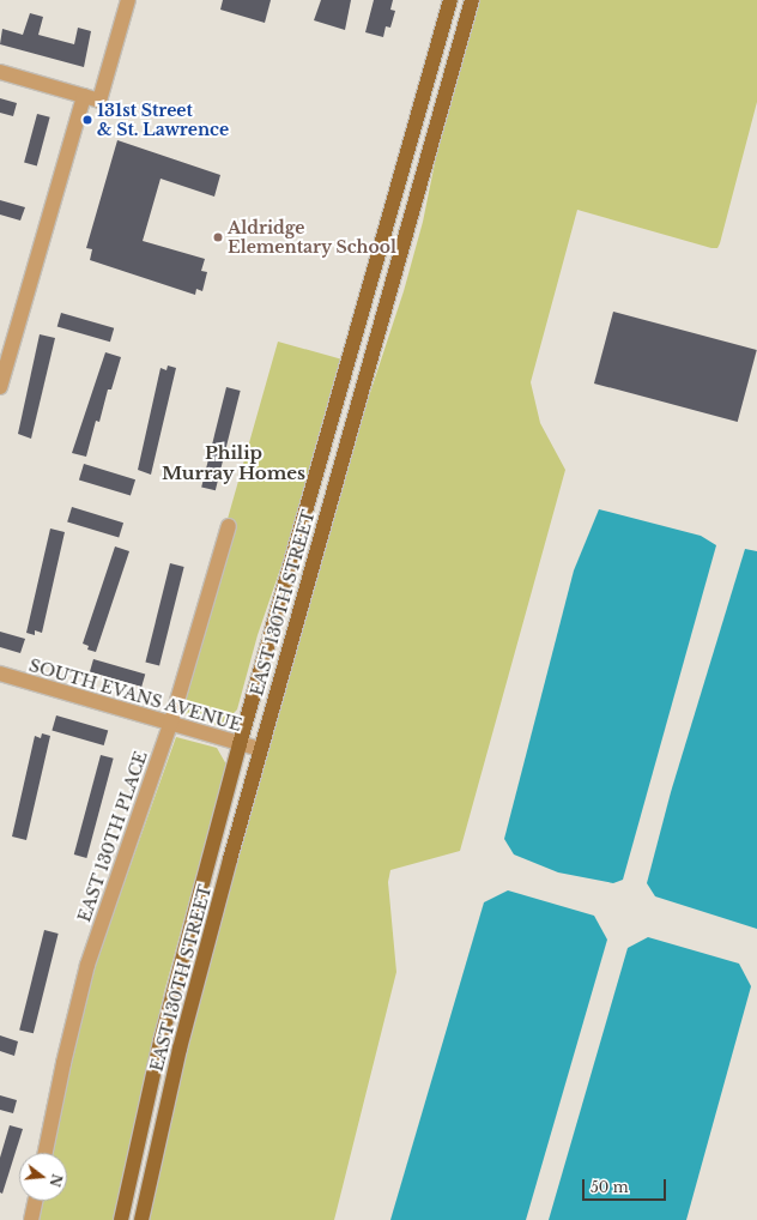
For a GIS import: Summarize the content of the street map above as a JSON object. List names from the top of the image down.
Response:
{
  "streets": {
    "main road": ["EAST 130TH STREET"],
    "street": ["SOUTH EVANS AVENUE", "EAST 130TH PLACE"]
  },
  "crossings": [
    ["EAST 130TH STREET", "SOUTH EVANS AVENUE"],
    ["SOUTH EVANS AVENUE", "EAST 130TH PLACE"]
  ],
  "districts": ["Philip Murray Homes"],
  "places": ["131st Street & St. Lawrence", "Aldridge Elementary School"],
  "scale_bar": "50 m",
  "north": "right"
}
